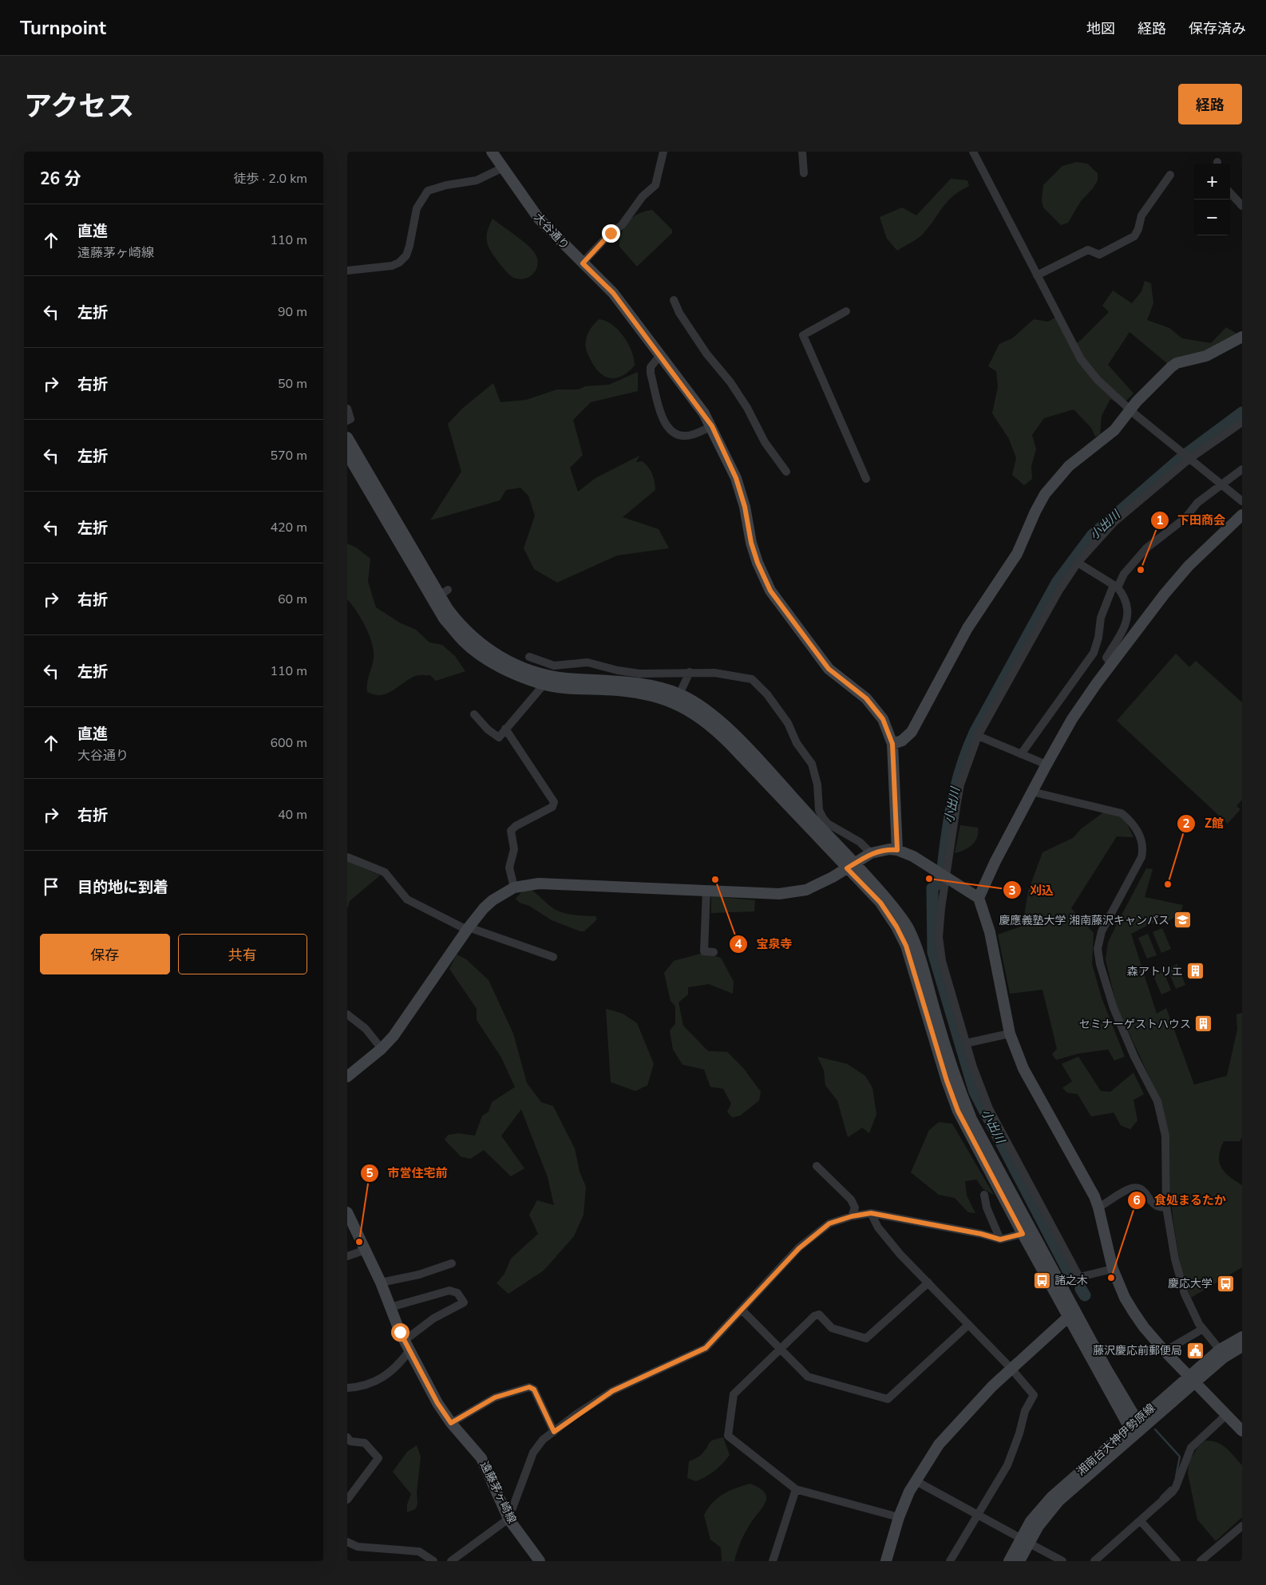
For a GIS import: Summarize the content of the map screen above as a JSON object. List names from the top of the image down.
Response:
{
  "streets": {
    "street": ["大谷通り", "湘南台大神伊勢原線", "遠藤茅ヶ崎線"]
  },
  "water": ["小出川"],
  "places": {
    "other": [
      "下田商会",
      "刈込",
      "宝泉寺",
      "Ζ館",
      "市営住宅前",
      "食処まるたか"
    ],
    "school or university": ["慶應義塾大学 湘南藤沢キャンパス"],
    "building": ["森アトリエ", "セミナーゲストハウス"],
    "bus stop": ["諸之木", "慶応大学"],
    "public building": ["藤沢慶応前郵便局"]
  },
  "page": {
    "header": "Turnpoint",
    "nav": ["地図", "経路", "保存済み"],
    "title": "アクセス",
    "buttons": [
      "経路",
      ["保存", "共有"]
    ],
    "heading": ["26 分", "徒歩 · 2.0 km"],
    "map_buttons": ["+", "−"],
    "list": [
      ["直進", "遠藤茅ヶ崎線", "110 m"],
      ["左折", "90 m"],
      ["右折", "50 m"],
      ["左折", "570 m"],
      ["左折", "420 m"],
      ["右折", "60 m"],
      ["左折", "110 m"],
      ["直進", "大谷通り", "600 m"],
      ["右折", "40 m"],
      "目的地に到着"
    ]
  }
}
